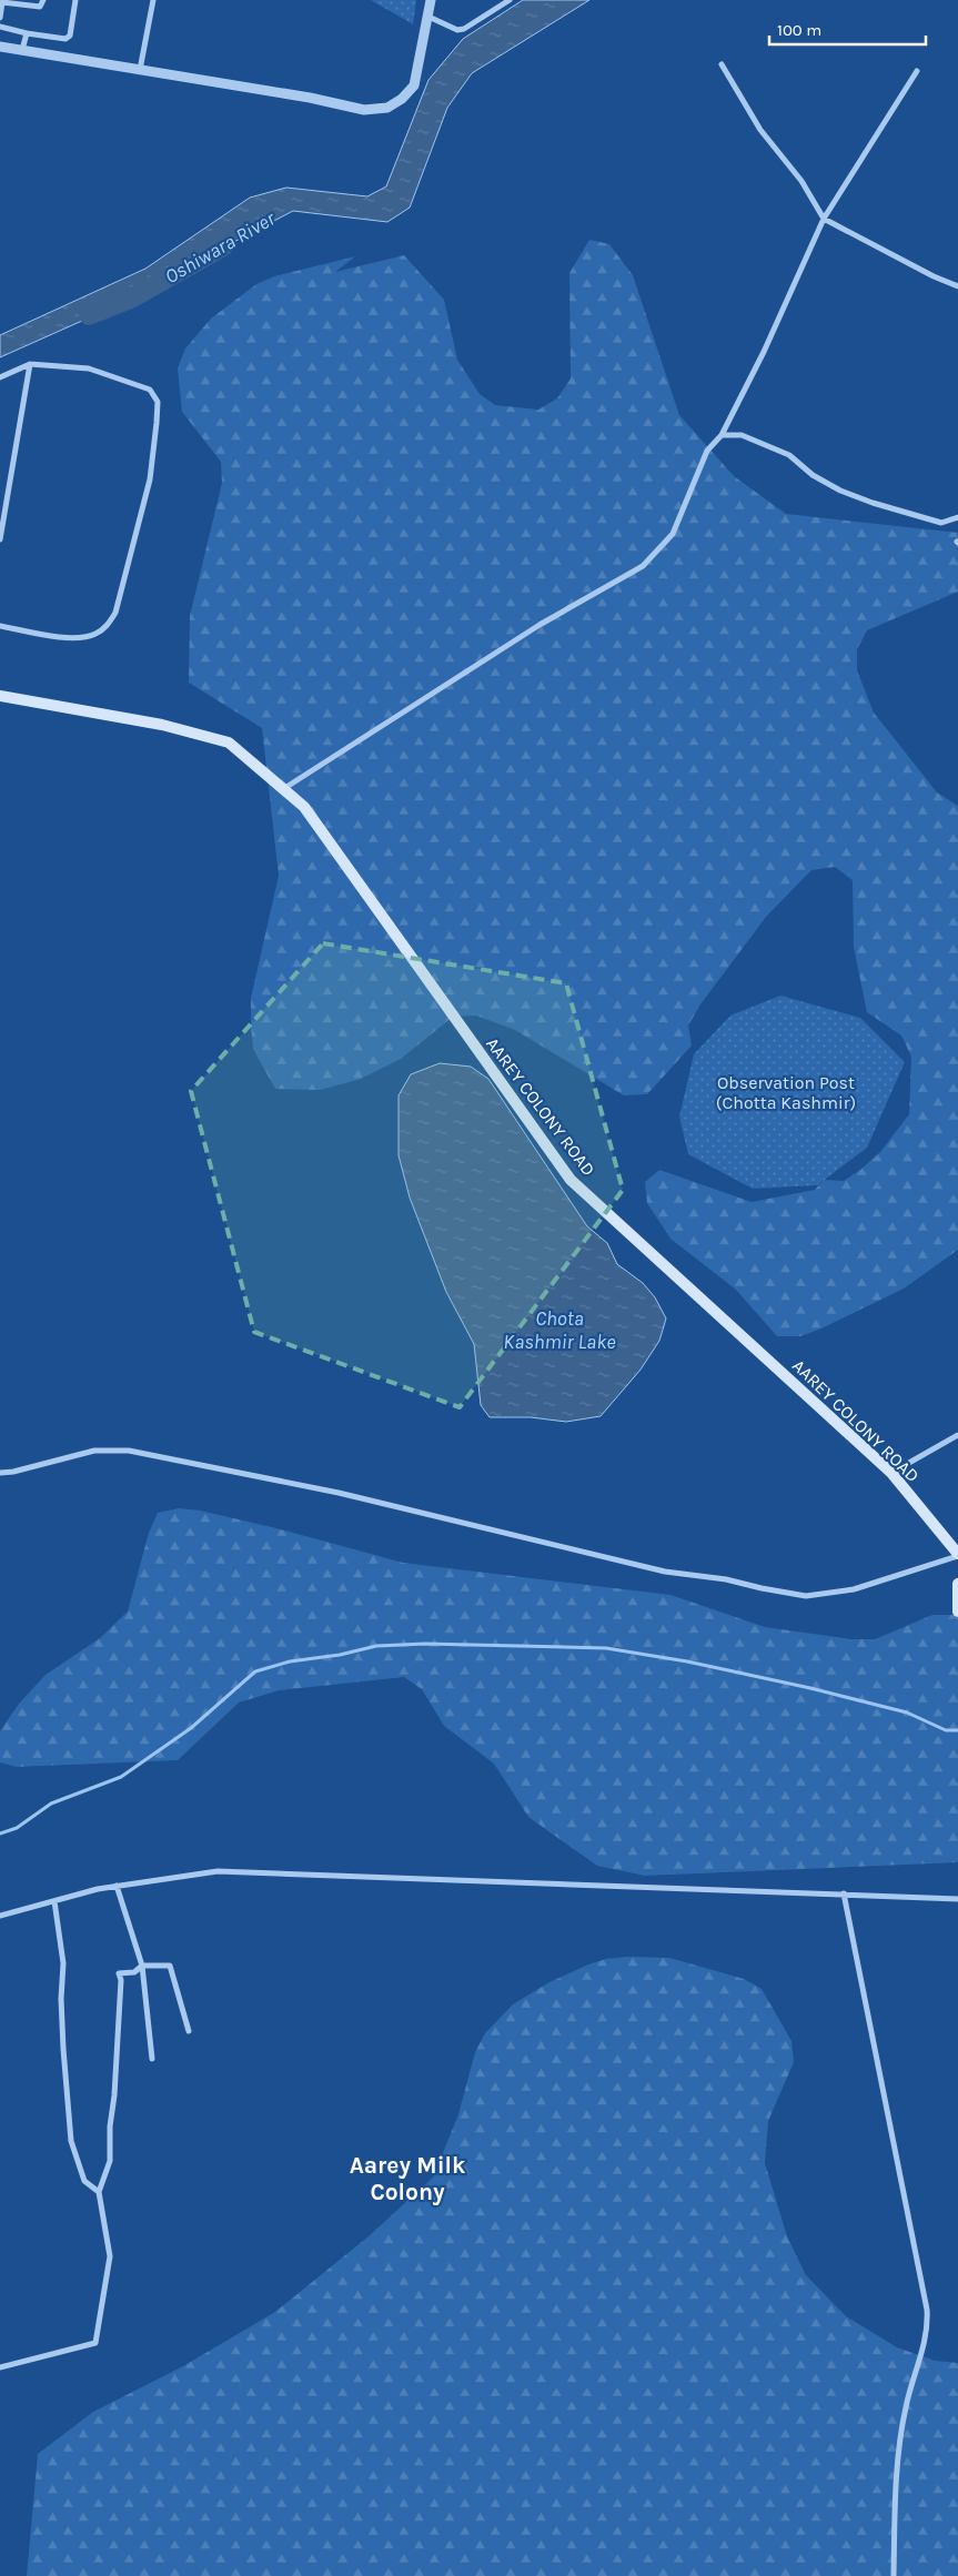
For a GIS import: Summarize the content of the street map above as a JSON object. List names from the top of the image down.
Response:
{
  "streets": {
    "main road": ["AAREY COLONY ROAD"]
  },
  "districts": ["Aarey Milk Colony"],
  "water": ["Oshiwara River", "Chota Kashmir Lake"],
  "parks": ["Observation Post (Chotta Kashmir)"],
  "scale_bar": "100 m"
}
